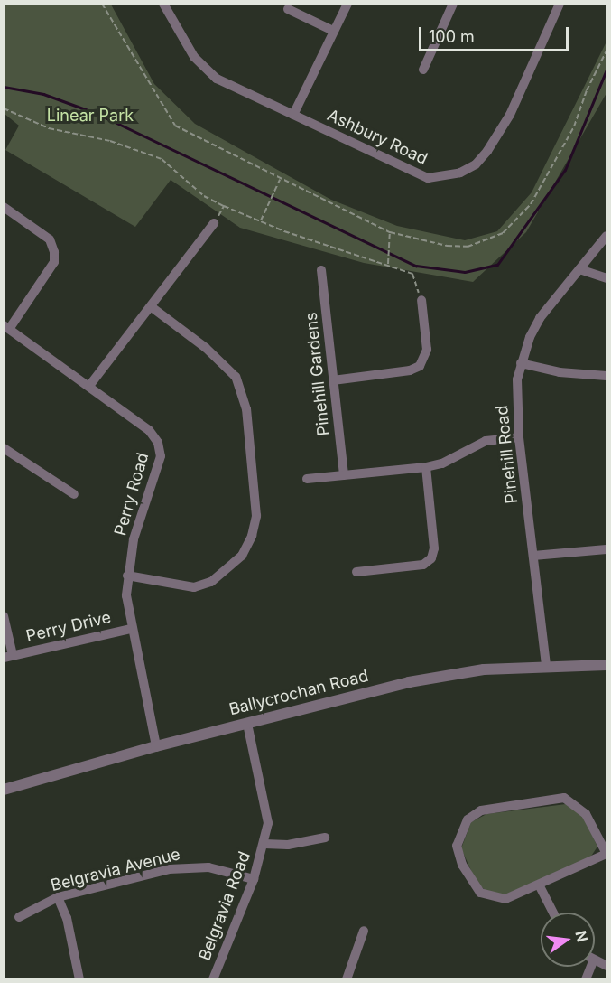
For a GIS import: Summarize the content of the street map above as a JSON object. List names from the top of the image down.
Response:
{
  "streets": {
    "street": [
      "Ashbury Road",
      "Pinehill Gardens",
      "Pinehill Road",
      "Perry Road",
      "Perry Drive",
      "Ballycrochan Road",
      "Belgravia Avenue",
      "Belgravia Road"
    ]
  },
  "crossings": [
    ["Pinehill Road", "Ballycrochan Road"],
    ["Perry Road", "Perry Drive"],
    ["Perry Road", "Ballycrochan Road"],
    ["Ballycrochan Road", "Belgravia Road"],
    ["Belgravia Avenue", "Belgravia Road"]
  ],
  "parks": ["Linear Park"],
  "scale_bar": "100 m",
  "north": "right"
}
